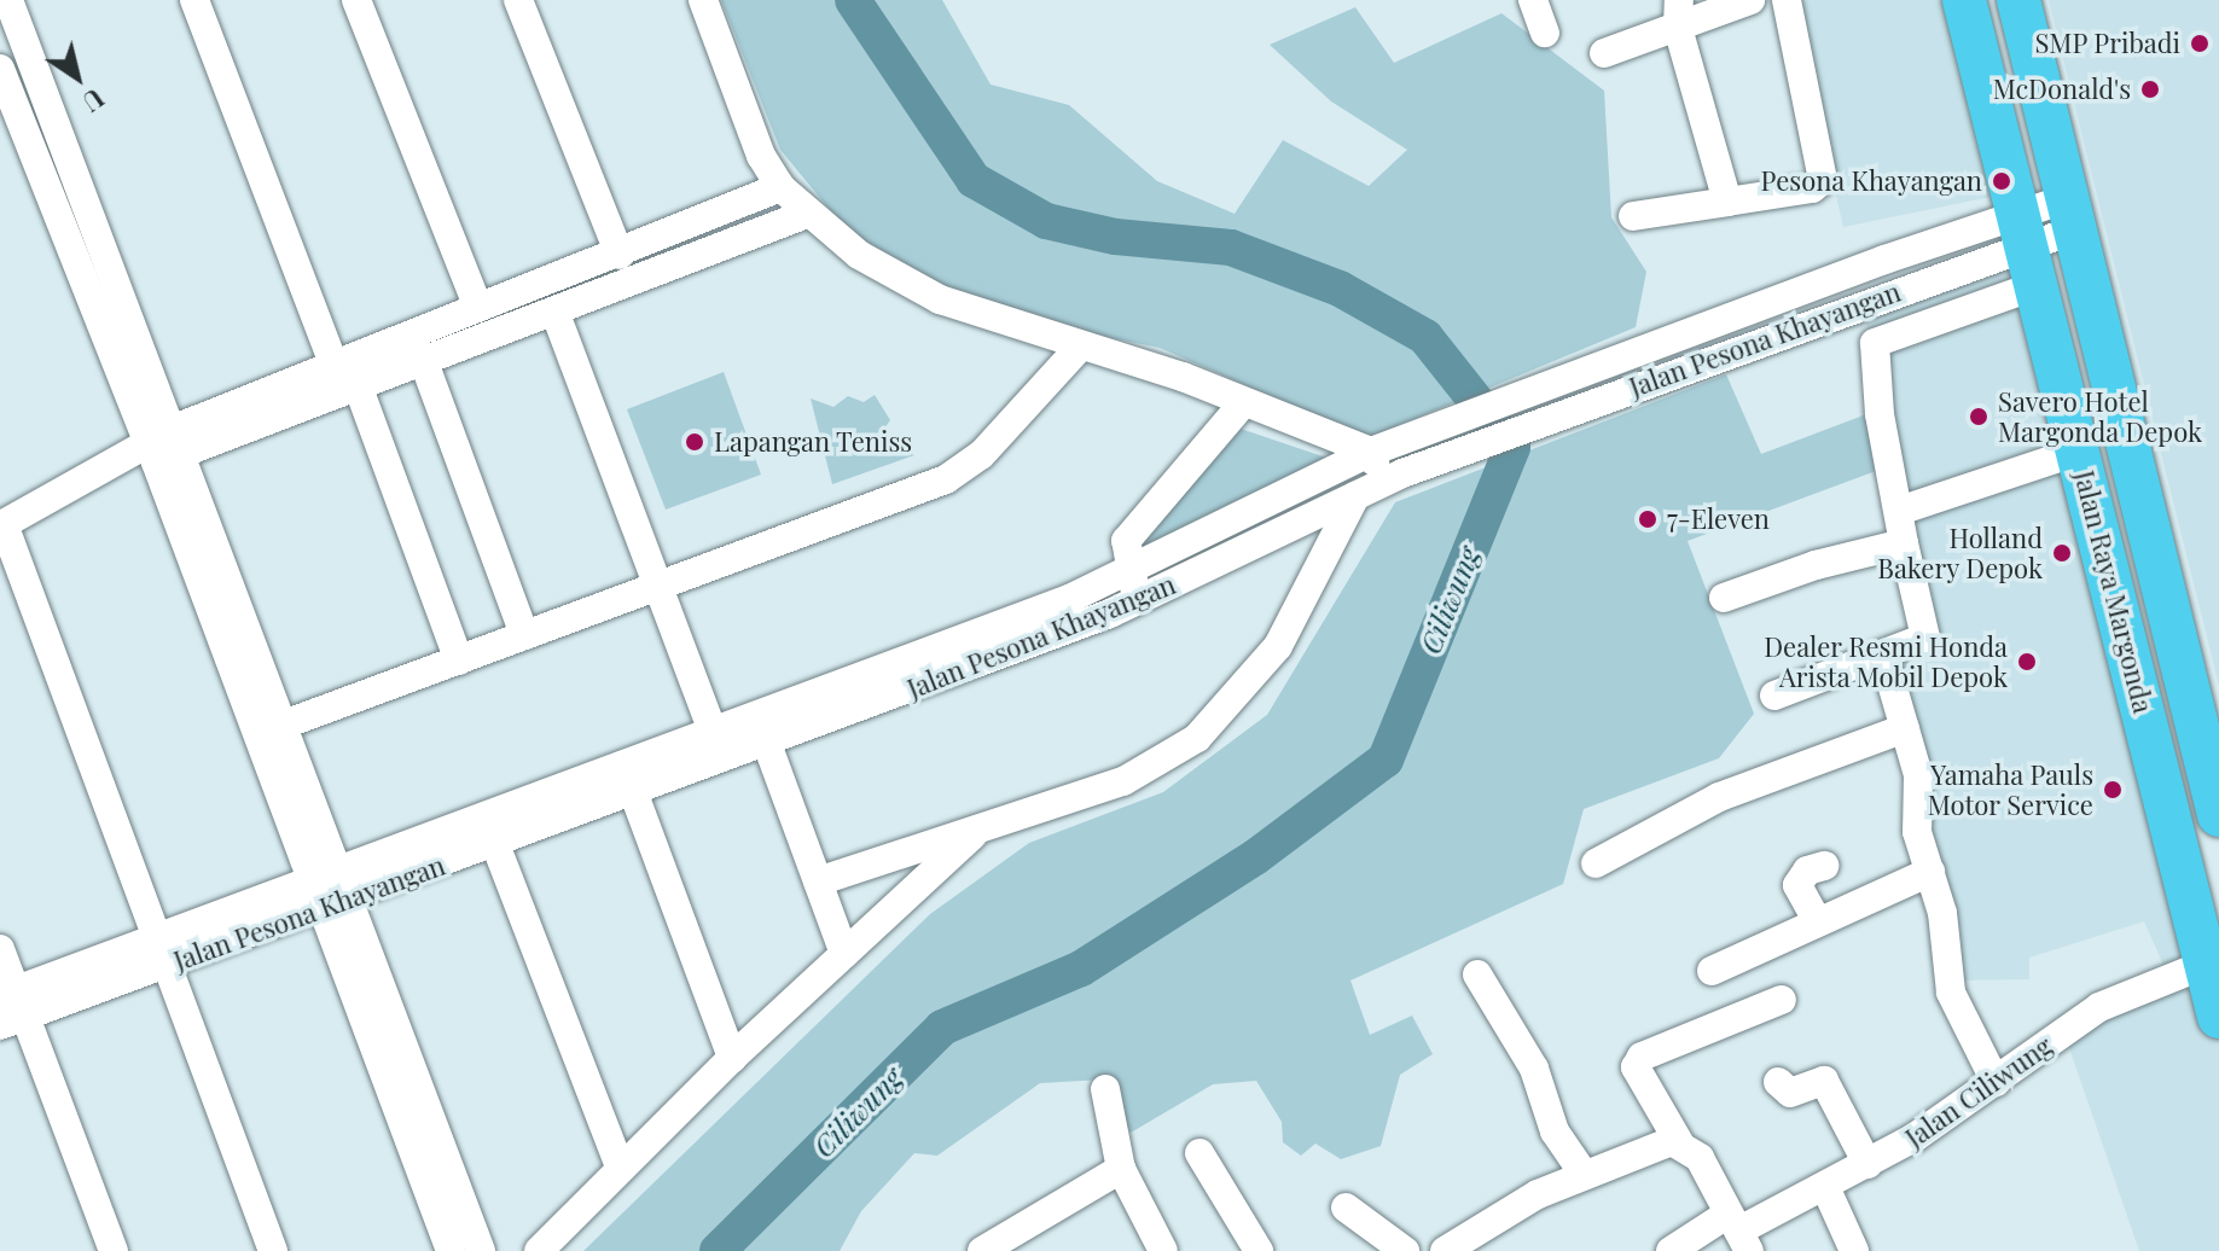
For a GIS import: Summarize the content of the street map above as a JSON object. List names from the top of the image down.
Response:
{
  "streets": {
    "highway": ["Jalan Raya Margonda"],
    "street": ["Jalan Pesona Khayangan", "Jalan Ciliwung"]
  },
  "crossings": [
    ["Jalan Pesona Khayangan", "Jalan Raya Margonda"],
    ["Jalan Raya Margonda", "Jalan Ciliwung"]
  ],
  "water": ["Ciliwung"],
  "places": [
    "SMP Pribadi",
    "McDonald's",
    "Pesona Khayangan",
    "Savero Hotel Margonda Depok",
    "Lapangan Teniss",
    "7-Eleven",
    "Holland Bakery Depok",
    "Dealer Resmi Honda Arista Mobil Depok",
    "Yamaha Pauls Motor Service"
  ],
  "north": "bottom right"
}
